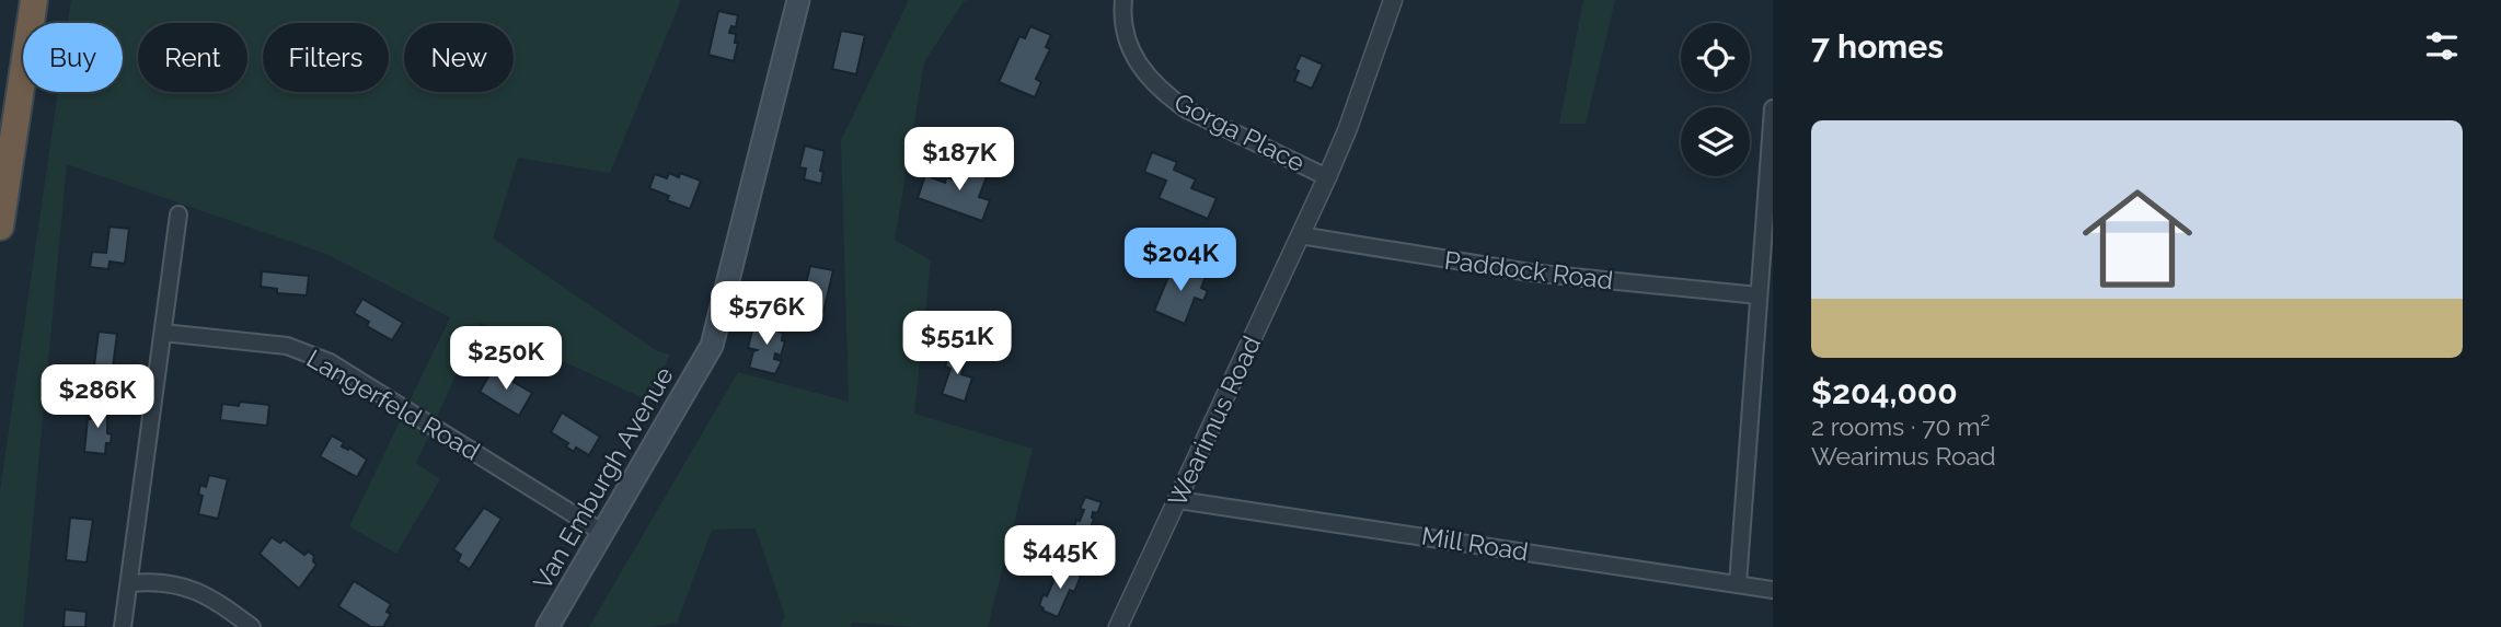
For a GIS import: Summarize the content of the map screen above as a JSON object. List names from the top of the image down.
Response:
{
  "streets": {
    "main road": ["Van Emburgh Avenue"],
    "street": [
      "Gorga Place",
      "Paddock Road",
      "Langerfeld Road",
      "Wearimus Road",
      "Mill Road"
    ]
  },
  "crossings": [
    ["Gorga Place", "Wearimus Road"],
    ["Paddock Road", "Wearimus Road"],
    ["Langerfeld Road", "Van Emburgh Avenue"],
    ["Wearimus Road", "Mill Road"]
  ],
  "page": {
    "heading": "7 homes",
    "chip": [
      "Buy",
      "Rent",
      "Filters",
      "New"
    ],
    "list": [
      {
        "name": "$204,000",
        "note": "2 rooms · 70 m² · Wearimus Road"
      }
    ],
    "price": [
      "$187K",
      "$204K",
      "$576K",
      "$551K",
      "$250K",
      "$286K",
      "$445K"
    ]
  }
}
